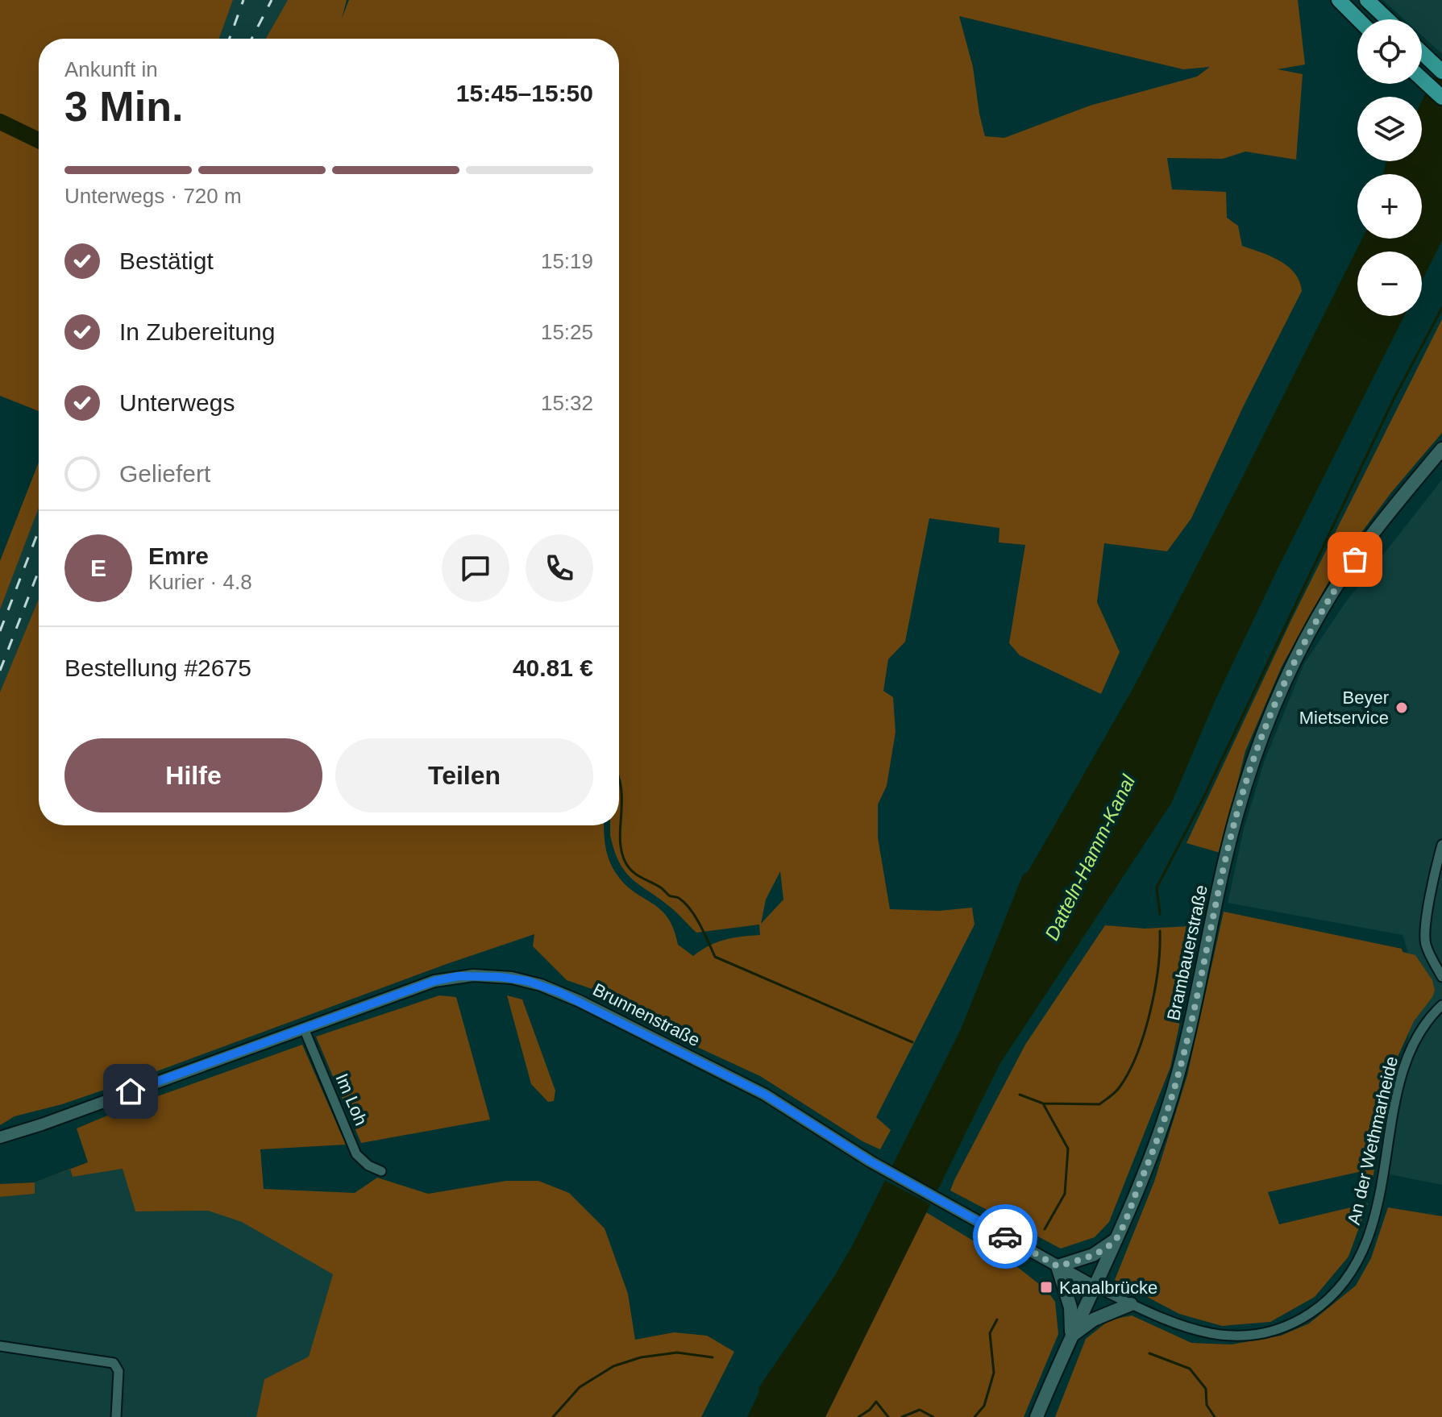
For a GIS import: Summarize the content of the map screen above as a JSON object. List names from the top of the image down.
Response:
{
  "streets": {
    "main road": ["Brambauerstraße"],
    "street": ["Brunnenstraße", "Im Loh", "An der Wethmarheide"]
  },
  "crossings": [
    ["Brambauerstraße", "Brunnenstraße"],
    ["Brambauerstraße", "An der Wethmarheide"],
    ["Brunnenstraße", "Im Loh"],
    ["Brunnenstraße", "An der Wethmarheide"]
  ],
  "water": ["Datteln-Hamm-Kanal"],
  "places": {
    "other": ["Beyer Mietservice"],
    "transit": ["Kanalbrücke"]
  },
  "page": {
    "map_buttons": ["+", "−"],
    "heading": ["3 Min.", "Ankunft in", "15:45–15:50"],
    "panel": [
      "Emre",
      "Kurier · 4.8",
      "Bestellung #2675",
      "40.81 €"
    ],
    "bar": "Unterwegs · 720 m",
    "list": [
      ["Bestätigt", "15:19"],
      ["In Zubereitung", "15:25"],
      ["Unterwegs", "15:32"],
      "Geliefert"
    ],
    "round": "E",
    "buttons": ["Hilfe", "Teilen"]
  }
}
